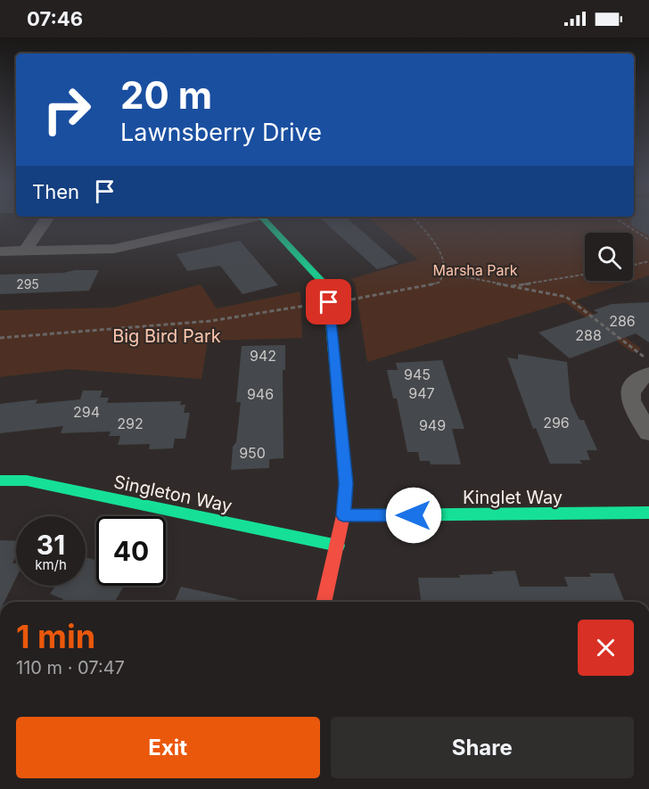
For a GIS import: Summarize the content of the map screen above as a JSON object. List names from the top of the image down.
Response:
{
  "streets": {
    "street": ["Singleton Way", "Kinglet Way"]
  },
  "parks": ["Marsha Park", "Big Bird Park"],
  "house_numbers": [
    "295",
    "286",
    "288",
    "942",
    "945",
    "947",
    "946",
    "294",
    "296",
    "292",
    "949",
    "950"
  ],
  "page": {
    "status": "07:46",
    "turn": ["20 m", "Lawnsberry Drive"],
    "then": "Then",
    "speed": "31 km/h",
    "limit": "40",
    "heading": ["1 min", "110 m · 07:47"],
    "buttons": ["Exit", "Share"]
  }
}
